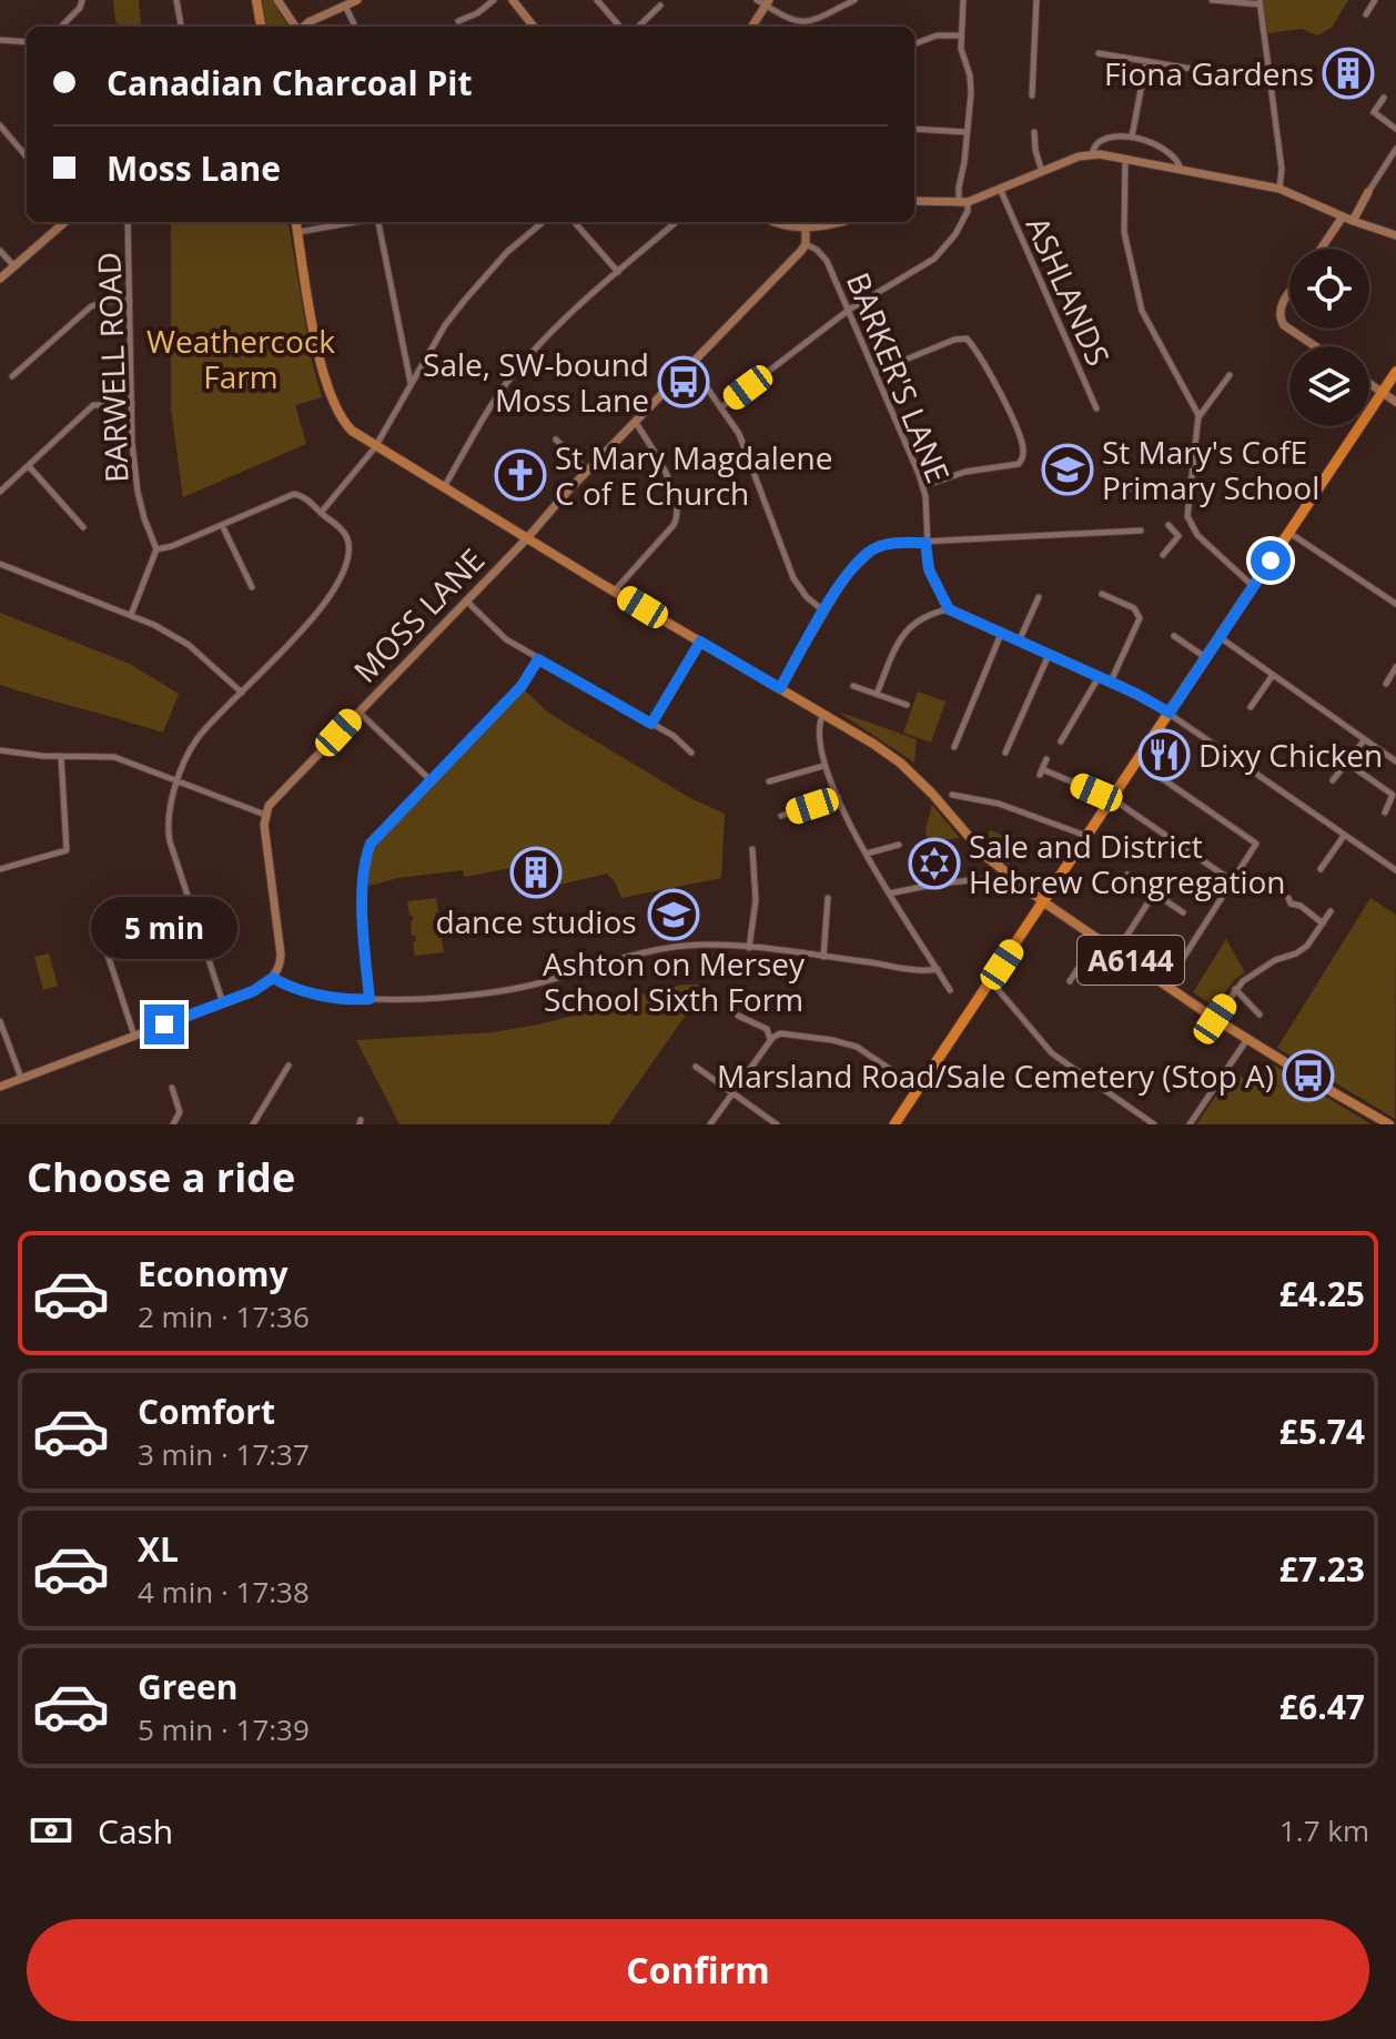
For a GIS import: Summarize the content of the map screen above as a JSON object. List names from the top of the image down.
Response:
{
  "streets": {
    "main road": ["A6144"],
    "street": [
      "ASHLANDS",
      "BARWELL ROAD",
      "BARKER'S LANE",
      "MOSS LANE"
    ]
  },
  "crossings": [
    ["BARKER'S LANE", "MOSS LANE"],
    ["MOSS LANE", "A6144"]
  ],
  "parks": ["Weathercock Farm"],
  "places": {
    "building": ["Fiona Gardens", "dance studios"],
    "bus stop": ["Sale, SW-bound Moss Lane", "Marsland Road/Sale Cemetery (Stop A)"],
    "school or university": ["St Mary's CofE Primary School", "Ashton on Mersey School Sixth Form"],
    "church": ["St Mary Magdalene C of E Church"],
    "restaurant": ["Dixy Chicken"],
    "synagogue": ["Sale and District Hebrew Congregation"]
  },
  "page": {
    "banner": ["Canadian Charcoal Pit", "Moss Lane"],
    "bubble": "5 min",
    "heading": "Choose a ride",
    "list": [
      {
        "name": "Economy",
        "note": "2 min · 17:36",
        "value": "£4.25"
      },
      {
        "name": "Comfort",
        "note": "3 min · 17:37",
        "value": "£5.74"
      },
      {
        "name": "XL",
        "note": "4 min · 17:38",
        "value": "£7.23"
      },
      {
        "name": "Green",
        "note": "5 min · 17:39",
        "value": "£6.47"
      }
    ],
    "pay": ["Cash", "1.7 km"],
    "buttons": "Confirm"
  }
}
